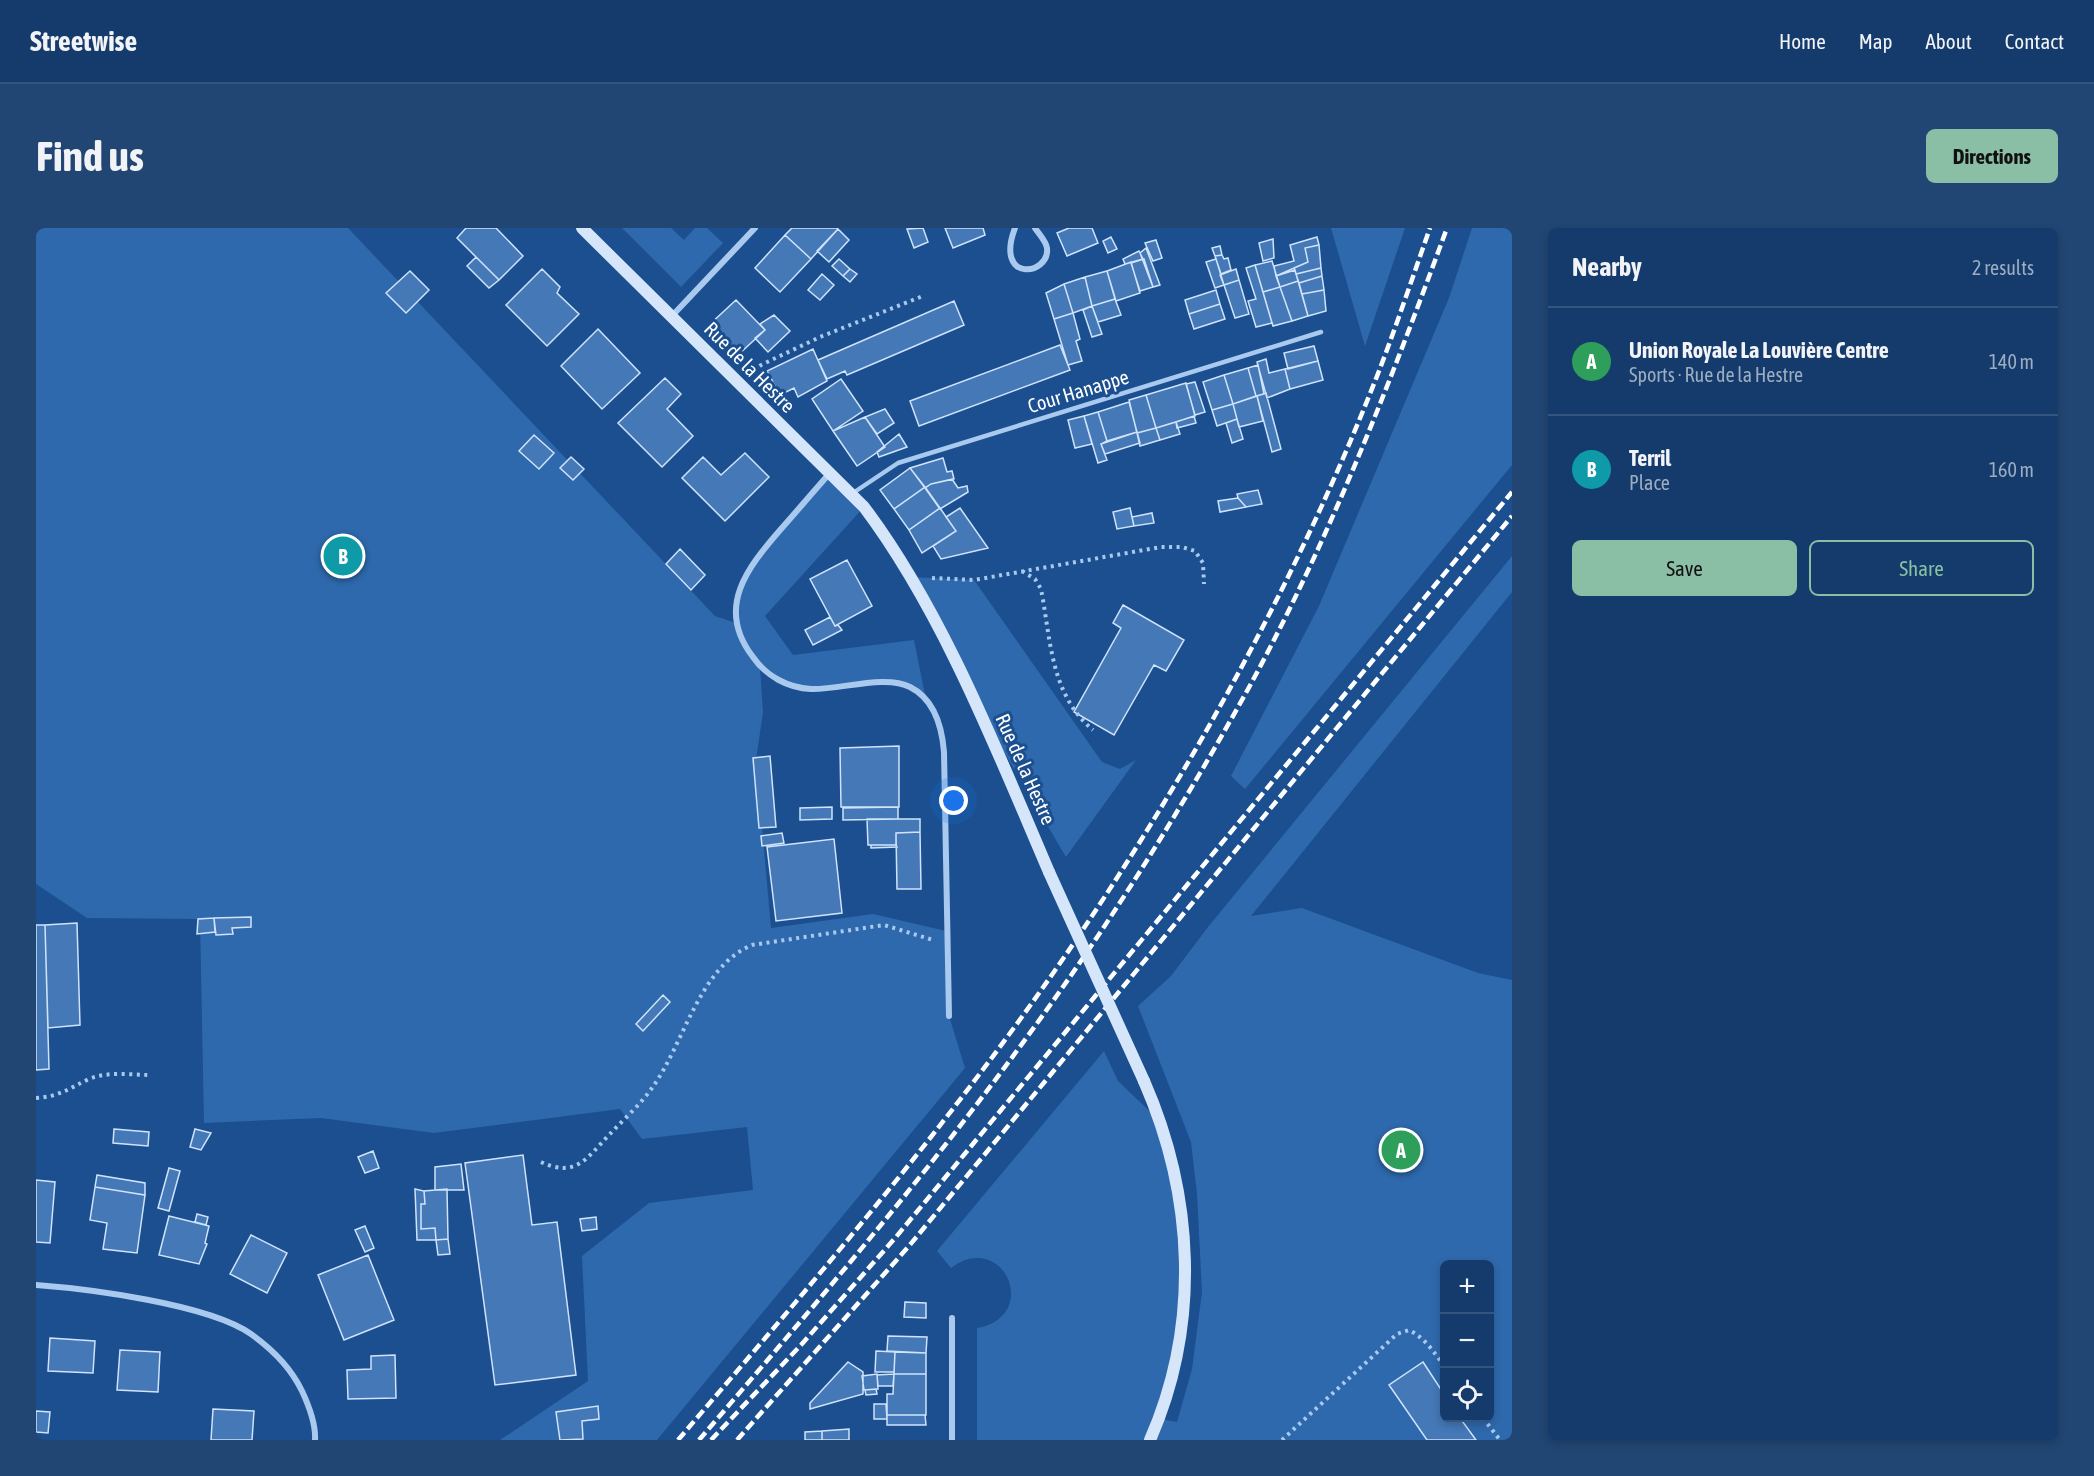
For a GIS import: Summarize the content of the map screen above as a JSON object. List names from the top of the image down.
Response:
{
  "streets": {
    "street": ["Rue de la Hestre"],
    "lane": ["Cour Hanappe"]
  },
  "crossings": [
    ["Rue de la Hestre", "Cour Hanappe"]
  ],
  "page": {
    "header": "Streetwise",
    "nav": [
      "Home",
      "Map",
      "About",
      "Contact"
    ],
    "buttons": [
      "Directions",
      ["Save", "Share"]
    ],
    "title": "Find us",
    "heading": ["Nearby", "2 results"],
    "list": [
      {
        "mark": "A",
        "name": "Union Royale La Louvière Centre",
        "note": "Sports · Rue de la Hestre",
        "value": "140 m"
      },
      {
        "mark": "B",
        "name": "Terril",
        "note": "Place",
        "value": "160 m"
      }
    ],
    "pins": ["B", "A"],
    "map_buttons": ["+", "−"]
  }
}
